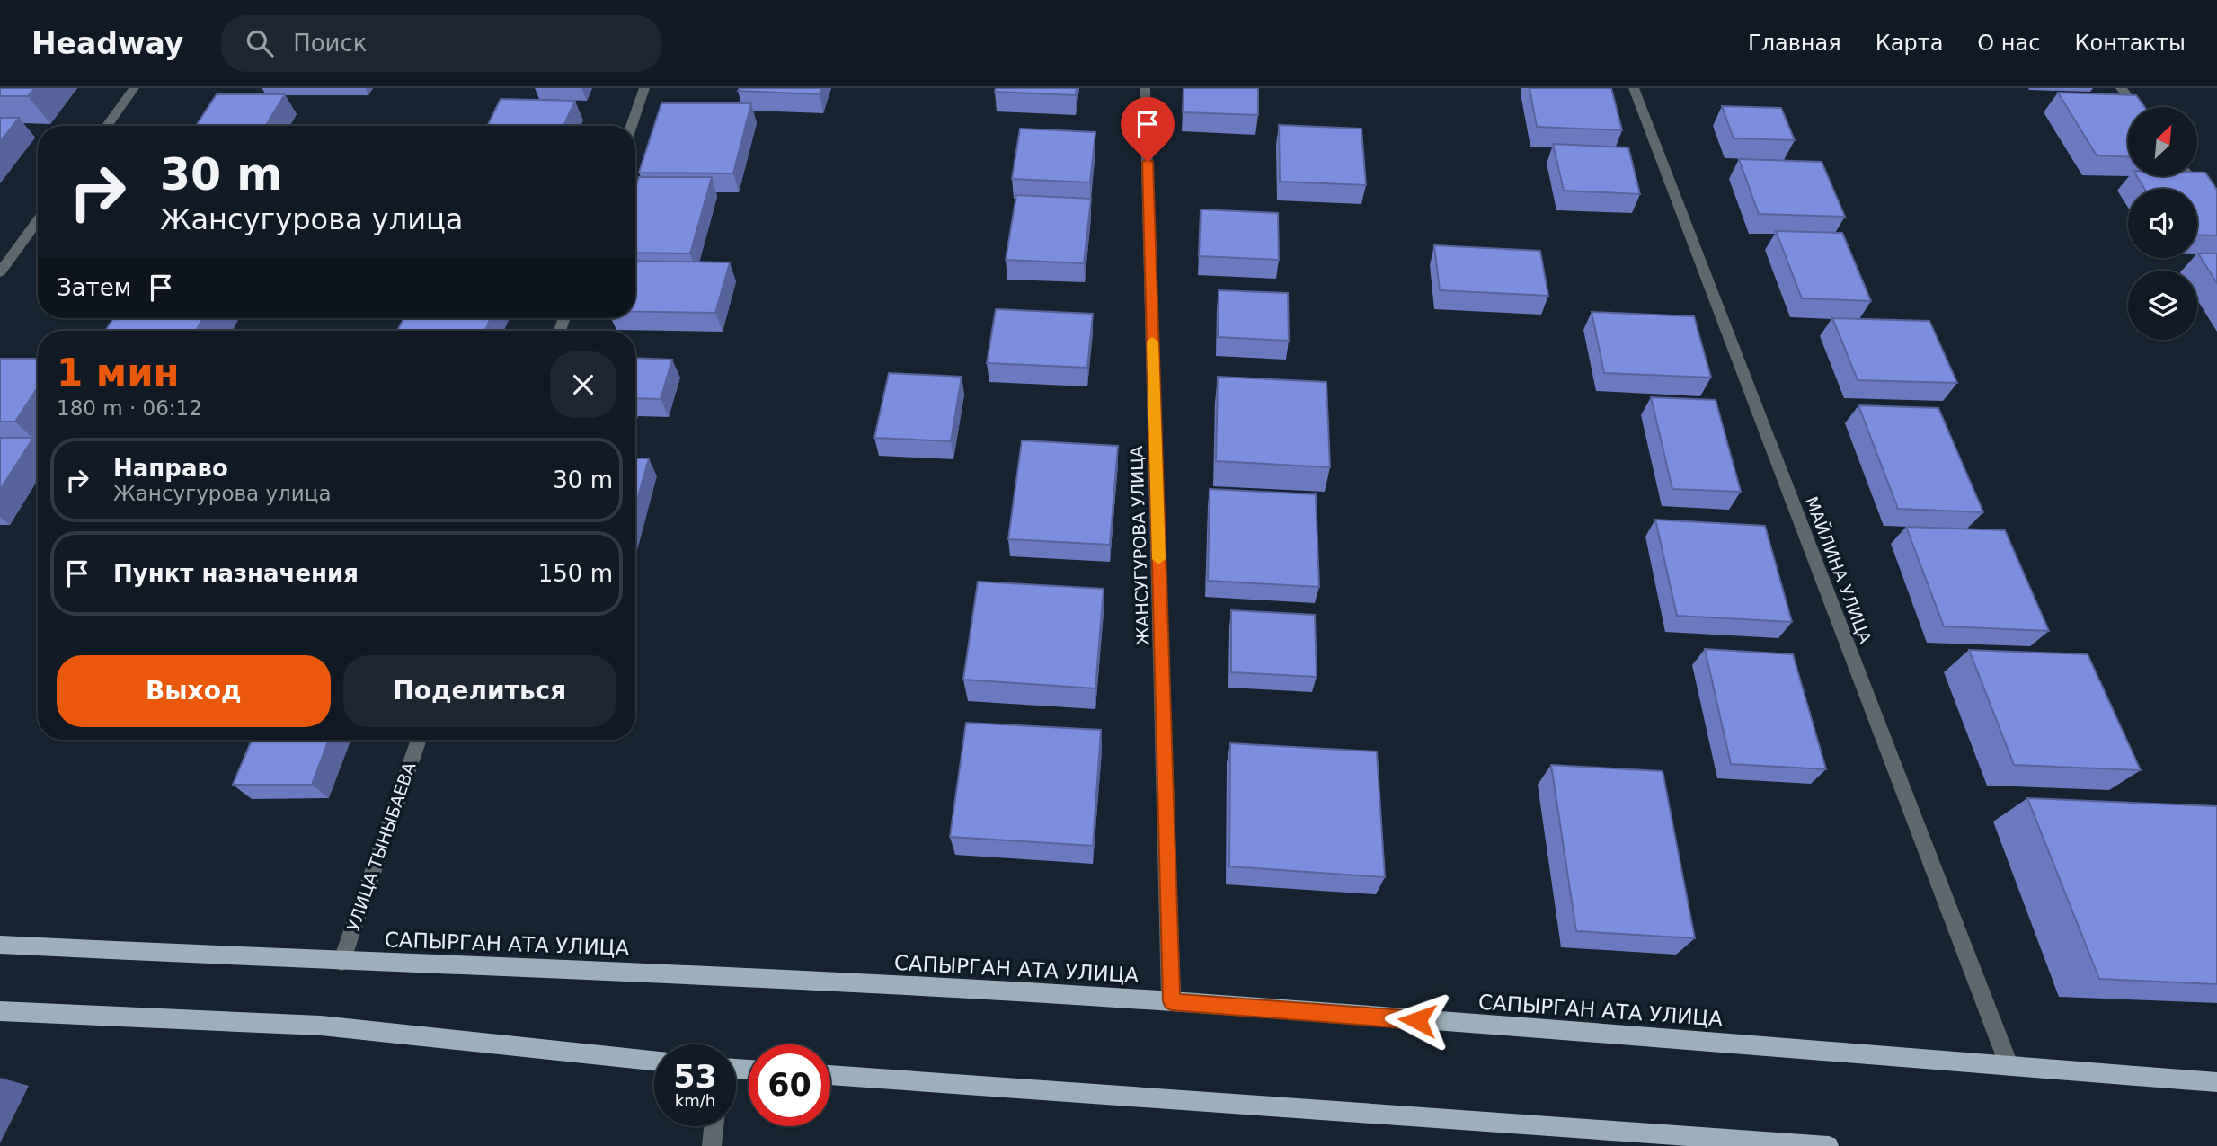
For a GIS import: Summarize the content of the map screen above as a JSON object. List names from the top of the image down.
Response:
{
  "streets": {
    "main road": ["САПЫРГАН АТА УЛИЦА"],
    "street": ["ЖАНСУГУРОВА УЛИЦА", "МАЙЛИНА УЛИЦА", "УЛИЦА ТЫНЫБАЕВА"]
  },
  "crossings": [
    ["ЖАНСУГУРОВА УЛИЦА", "САПЫРГАН АТА УЛИЦА"],
    ["МАЙЛИНА УЛИЦА", "САПЫРГАН АТА УЛИЦА"],
    ["УЛИЦА ТЫНЫБАЕВА", "САПЫРГАН АТА УЛИЦА"]
  ],
  "north": "top right",
  "page": {
    "header": "Headway",
    "search": "Поиск",
    "nav": [
      "Главная",
      "Карта",
      "О нас",
      "Контакты"
    ],
    "turn": ["30 m", "Жансугурова улица"],
    "then": "Затем",
    "heading": ["1 мин", "180 m · 06:12"],
    "list": [
      {
        "name": "Направо",
        "note": "Жансугурова улица",
        "value": "30 m"
      },
      {
        "name": "Пункт назначения",
        "value": "150 m"
      }
    ],
    "buttons": ["Выход", "Поделиться"],
    "speed": "53 km/h",
    "limit": "60"
  }
}
